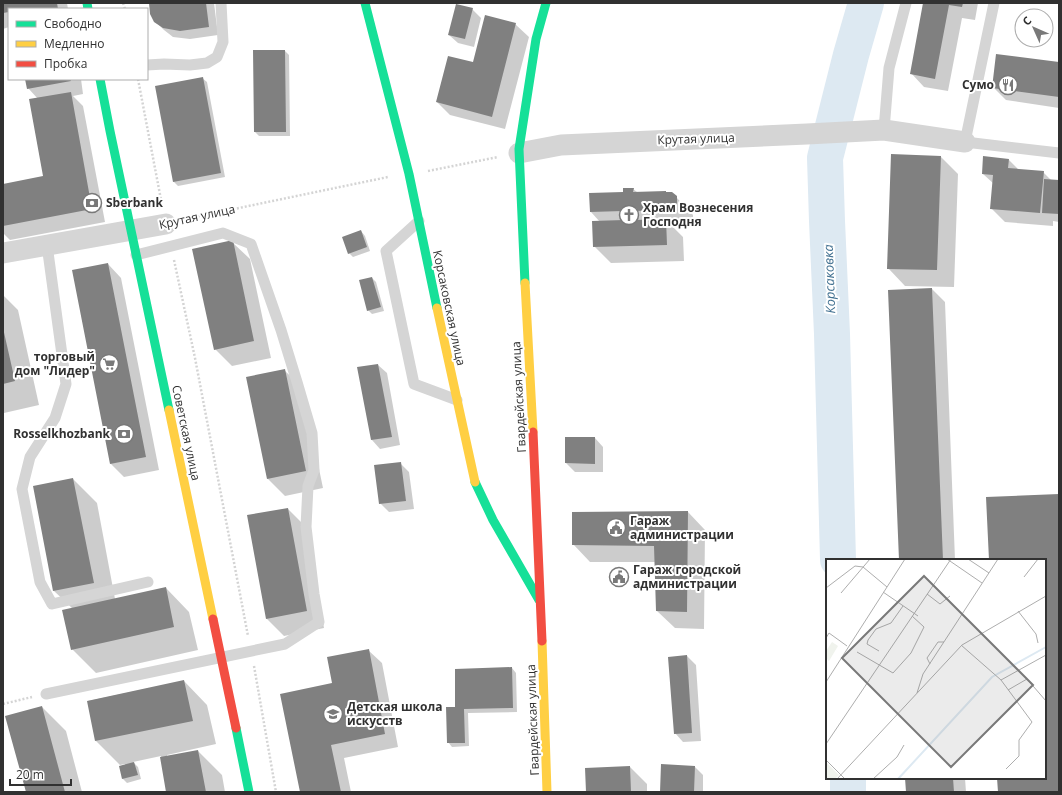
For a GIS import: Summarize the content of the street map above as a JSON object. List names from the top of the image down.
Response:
{
  "streets": {
    "main road": ["Корсаковская улица", "Гвардейская улица", "Советская улица"],
    "street": ["Крутая улица"]
  },
  "crossings": [
    ["Крутая улица", "Гвардейская улица"],
    ["Крутая улица", "Советская улица"],
    ["Корсаковская улица", "Гвардейская улица"]
  ],
  "water": ["Корсаковка"],
  "places": {
    "restaurant": ["Сумо"],
    "bank": ["Sberbank", "Rosselkhozbank"],
    "church": ["Храм Вознесения Господня"],
    "supermarket": ["торговый дом \"Лидер\""],
    "public building": ["Гараж администрации", "Гараж городской администрации"],
    "school or university": ["Детская школа искусств"]
  },
  "legend": ["Свободно", "Медленно", "Пробка"],
  "scale_bar": "20 m",
  "north": "top left"
}
